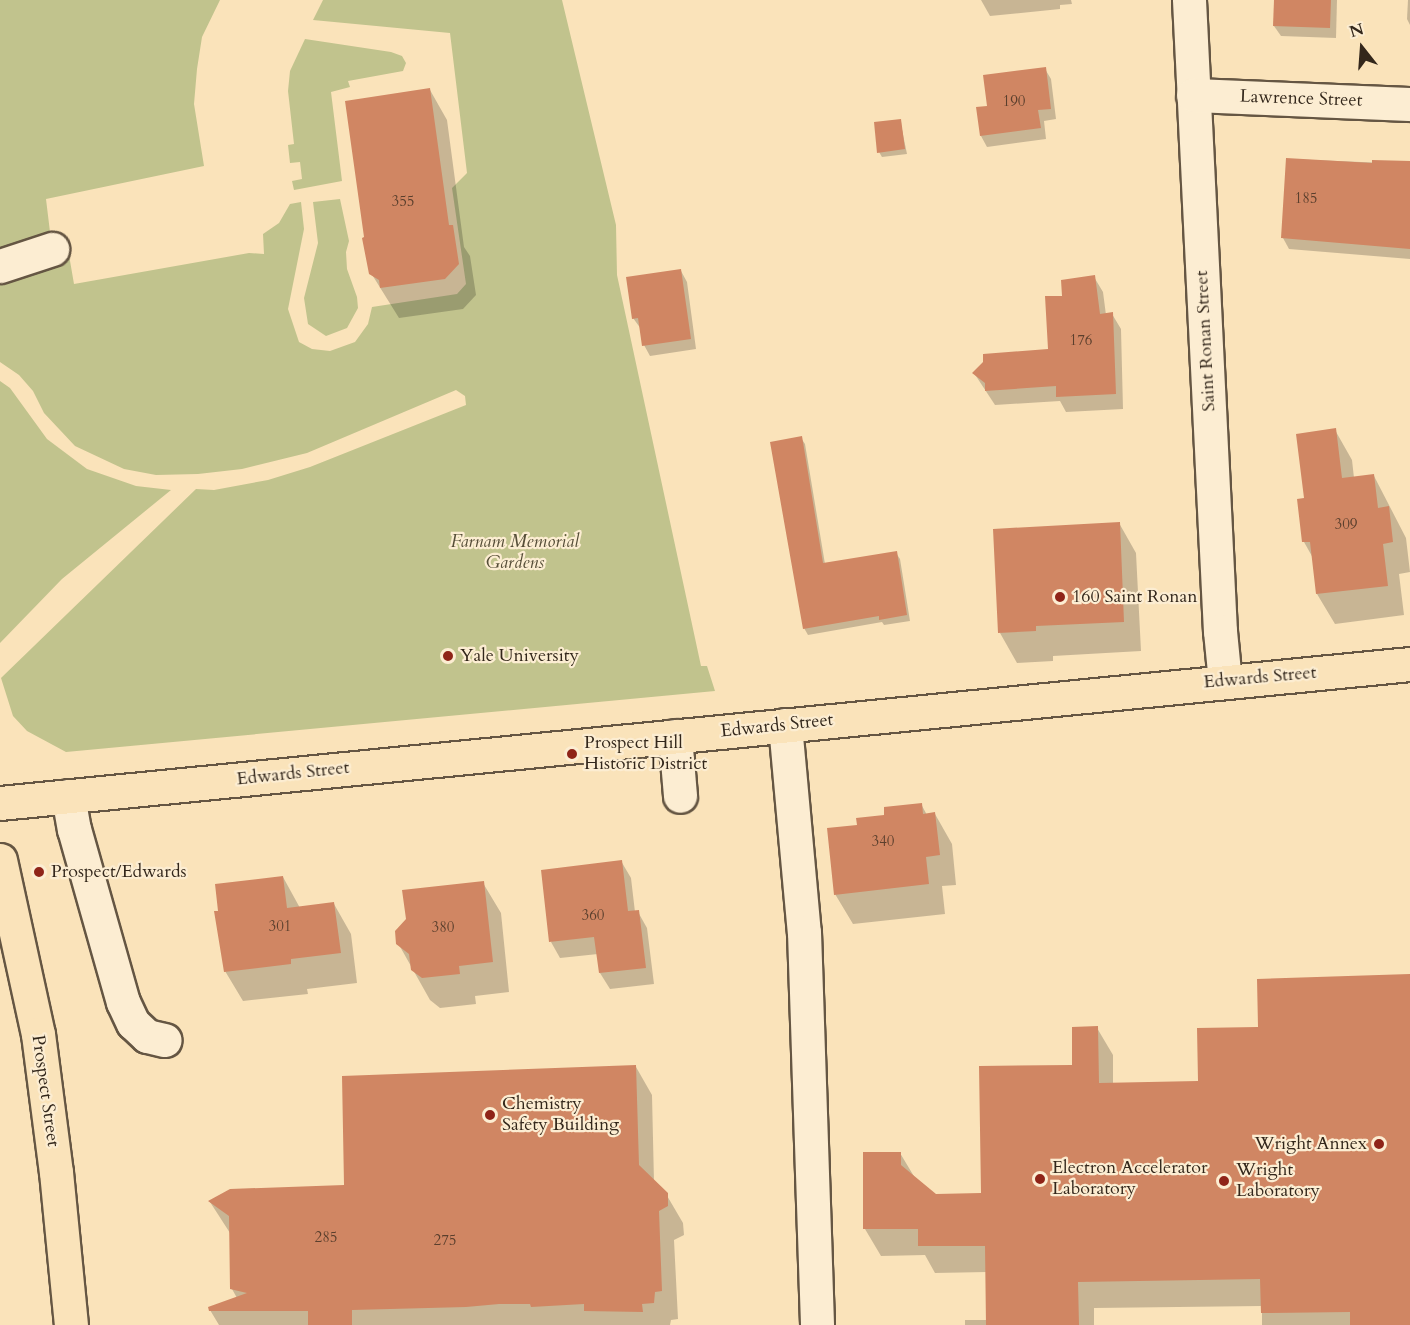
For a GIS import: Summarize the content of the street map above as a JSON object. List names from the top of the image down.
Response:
{
  "streets": {
    "main road": ["Edwards Street", "Prospect Street"],
    "street": ["Lawrence Street", "Saint Ronan Street"]
  },
  "crossings": [
    ["Lawrence Street", "Saint Ronan Street"],
    ["Saint Ronan Street", "Edwards Street"]
  ],
  "parks": ["Farnam Memorial Gardens"],
  "places": [
    "160 Saint Ronan",
    "Yale University",
    "Prospect Hill Historic District",
    "Prospect/Edwards",
    "Chemistry Safety Building",
    "Wright Annex",
    "Electron Accelerator Laboratory",
    "Wright Laboratory"
  ],
  "house_numbers": [
    "190",
    "185",
    "355",
    "176",
    "309",
    "340",
    "360",
    "301",
    "380",
    "285",
    "275"
  ],
  "north": "top"
}
